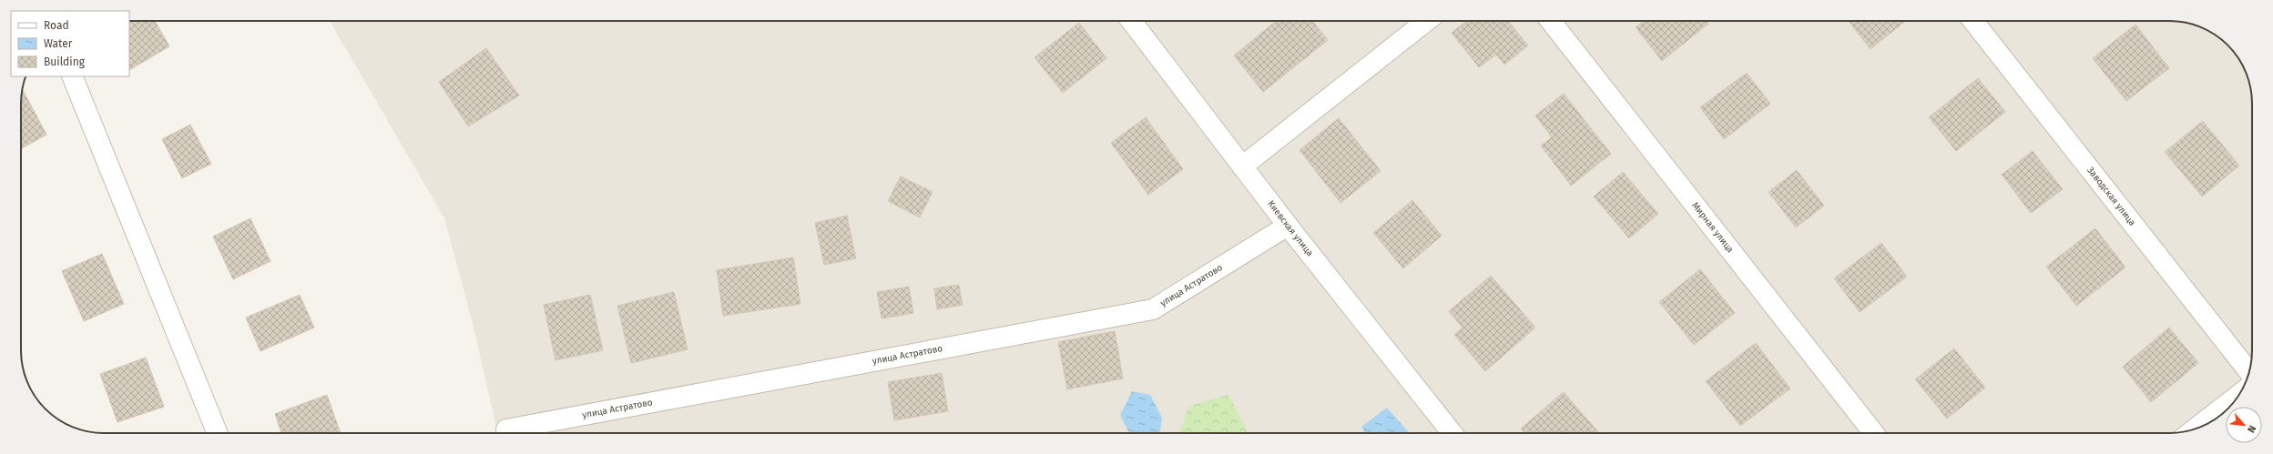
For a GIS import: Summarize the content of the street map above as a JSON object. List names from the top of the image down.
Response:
{
  "streets": {
    "street": [
      "Заводская улица",
      "Мирная улица",
      "Киевская улица",
      "улица Астратово"
    ]
  },
  "crossings": [
    ["Киевская улица", "улица Астратово"]
  ],
  "legend": ["Road", "Water", "Building"],
  "north": "bottom right"
}
